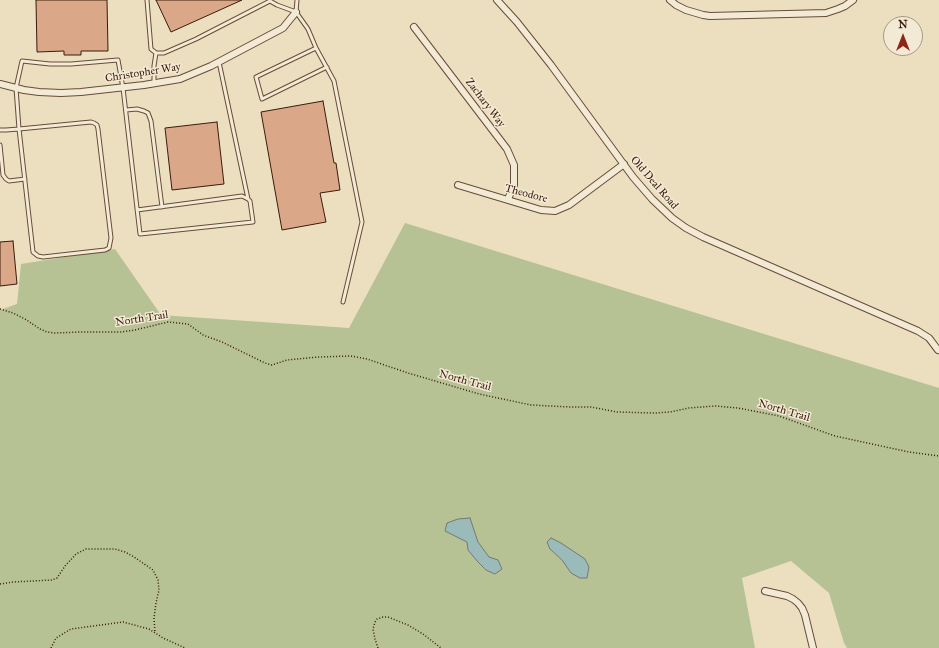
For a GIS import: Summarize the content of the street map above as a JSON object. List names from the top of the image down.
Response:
{
  "streets": {
    "street": [
      "Christopher Way",
      "Zachary Way",
      "Old Deal Road",
      "Theodore"
    ],
    "path": ["North Trail"]
  },
  "crossings": [
    ["Zachary Way", "Theodore"],
    ["Old Deal Road", "Theodore"]
  ],
  "north": "top"
}
